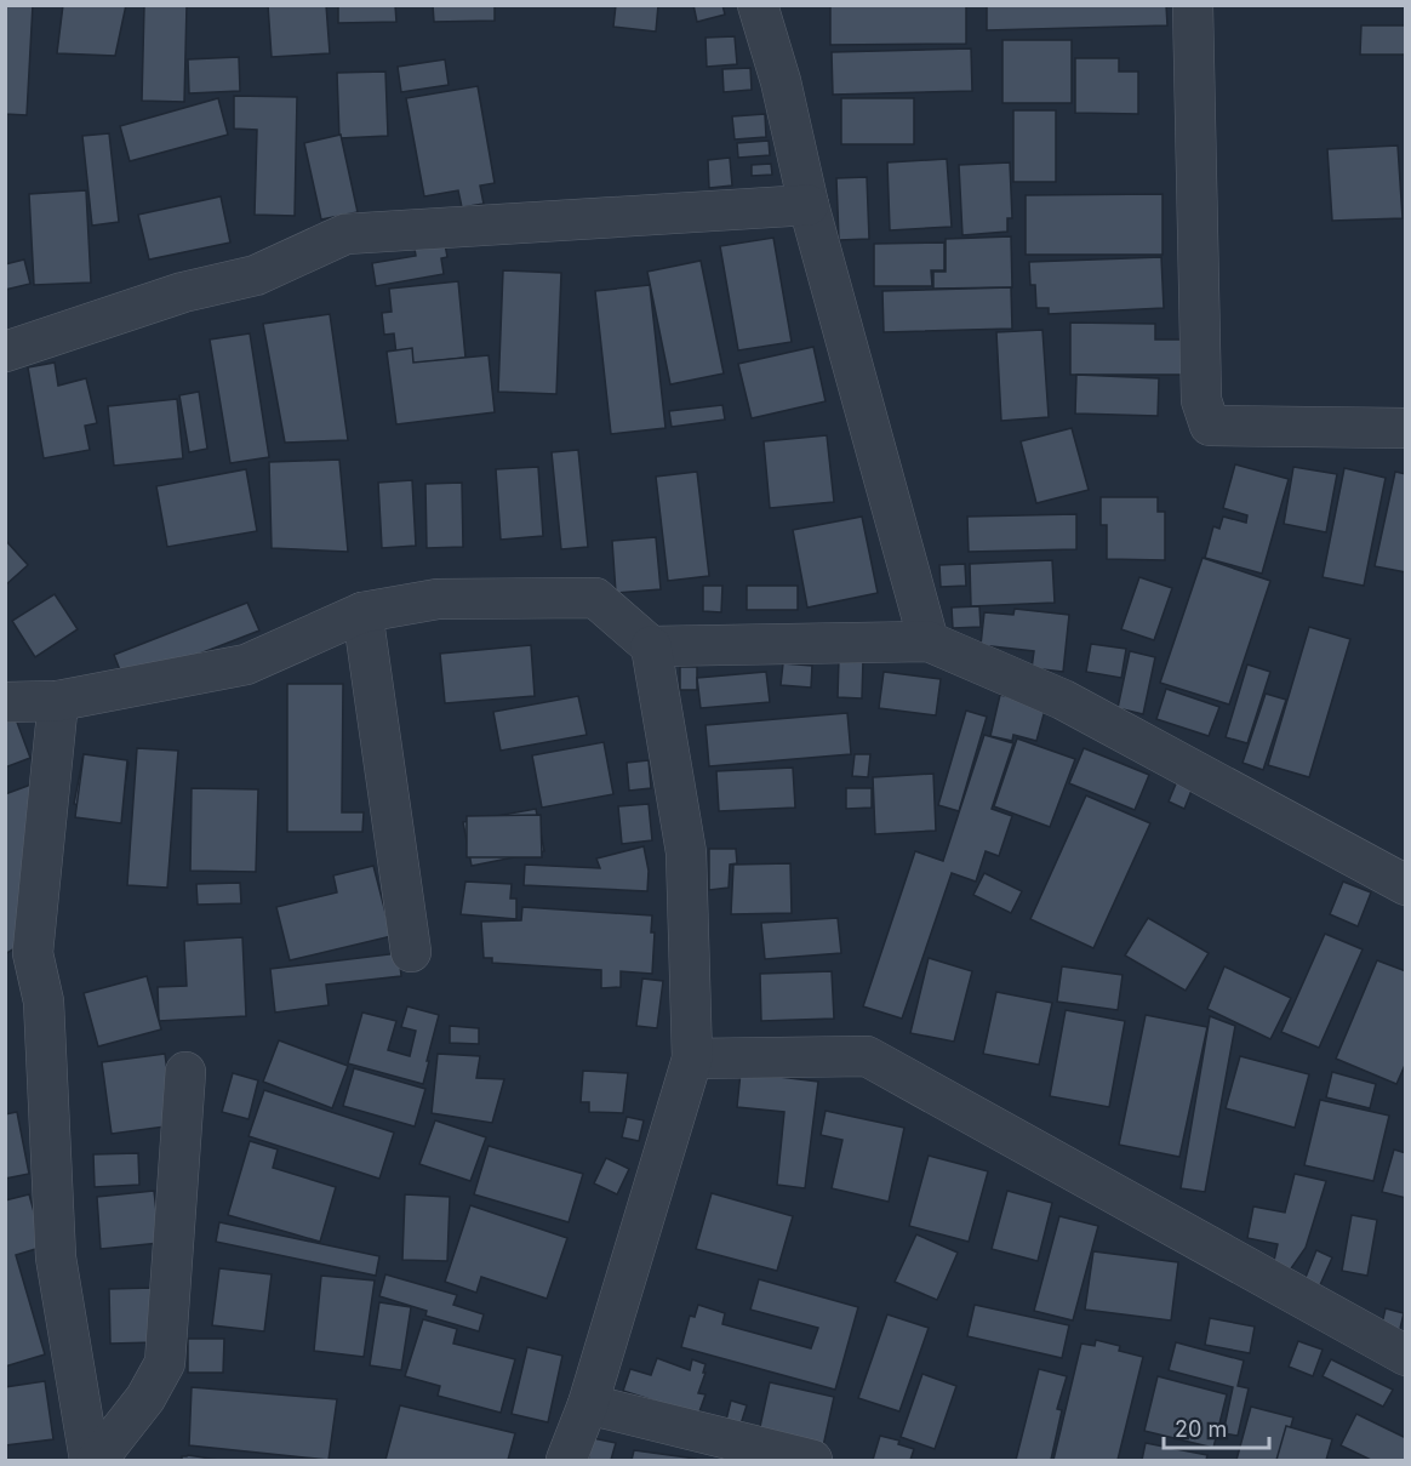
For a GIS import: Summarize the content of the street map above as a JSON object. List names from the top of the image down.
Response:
{
  "scale_bar": "20 m"
}
